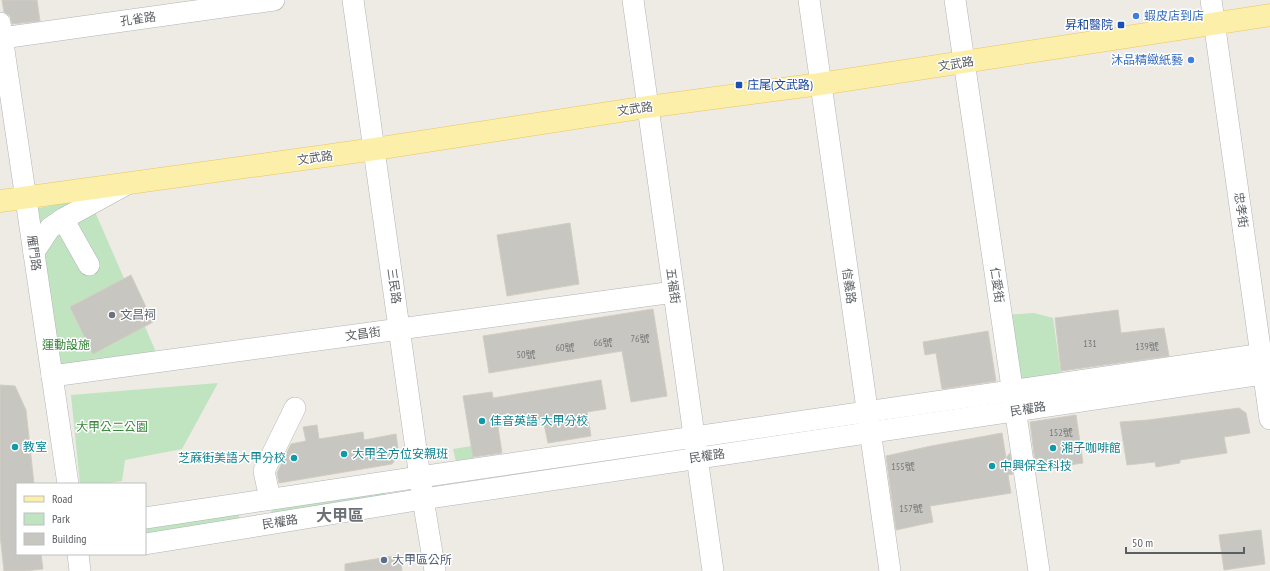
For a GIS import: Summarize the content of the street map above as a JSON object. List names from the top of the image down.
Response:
{
  "streets": {
    "main road": ["文武路"],
    "street": [
      "孔雀路",
      "忠孝街",
      "雁門路",
      "仁愛街",
      "三民路",
      "五福街",
      "信義路",
      "文昌街",
      "民權路"
    ]
  },
  "crossings": [
    ["孔雀路", "雁門路"],
    ["文武路", "忠孝街"],
    ["文武路", "雁門路"],
    ["文武路", "仁愛街"],
    ["文武路", "三民路"],
    ["文武路", "五福街"],
    ["文武路", "信義路"],
    ["忠孝街", "民權路"],
    ["雁門路", "文昌街"],
    ["仁愛街", "民權路"],
    ["三民路", "文昌街"],
    ["三民路", "民權路"],
    ["五福街", "文昌街"],
    ["五福街", "民權路"],
    ["信義路", "民權路"]
  ],
  "districts": ["大甲區"],
  "parks": ["運動設施", "大甲公二公園"],
  "places": {
    "other": [
      "蝦皮店到店",
      "沐品精緻紙藝",
      "文昌祠",
      "佳音英語 大甲分校",
      "教室",
      "湘子咖啡館",
      "大甲全方位安親班",
      "芝蔴街美語大甲分校",
      "中興保全科技",
      "大甲區公所"
    ],
    "transit": ["昇和醫院", "庄尾(文武路)"]
  },
  "house_numbers": [
    "76號",
    "66號",
    "131",
    "139號",
    "60號",
    "50號",
    "152號",
    "155號",
    "157號"
  ],
  "legend": ["Road", "Park", "Building"],
  "scale_bar": "50 m"
}
